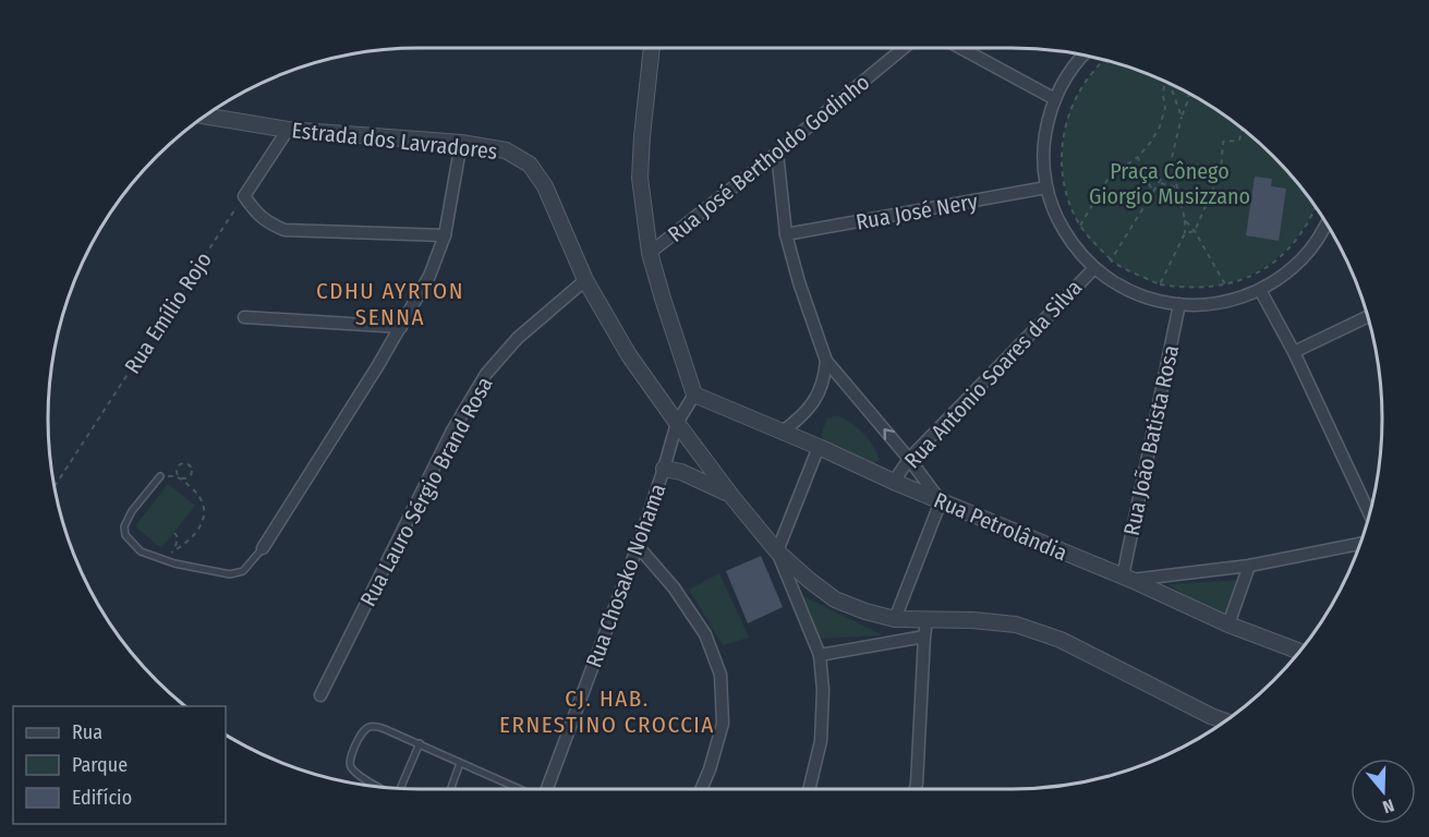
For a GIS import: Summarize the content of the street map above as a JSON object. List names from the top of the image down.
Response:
{
  "streets": {
    "street": [
      "Estrada dos Lavradores",
      "Rua José Bertholdo Godinho",
      "Rua José Nery",
      "Rua Antonio Soares da Silva",
      "Rua João Batista Rosa",
      "Rua Lauro Sérgio Brand Rosa",
      "Rua Petrolândia",
      "Rua Chosako Nohama"
    ],
    "path": ["Rua Emílio Rojo"]
  },
  "crossings": [
    ["Estrada dos Lavradores", "Rua Lauro Sérgio Brand Rosa"],
    ["Estrada dos Lavradores", "Rua Chosako Nohama"],
    ["Rua Antonio Soares da Silva", "Rua Petrolândia"],
    ["Rua João Batista Rosa", "Rua Petrolândia"],
    ["Rua Petrolândia", "Rua Chosako Nohama"]
  ],
  "districts": ["CDHU AYRTON SENNA", "CJ. HAB. ERNESTINO CROCCIA"],
  "parks": ["Praça Cônego Giorgio Musizzano"],
  "legend": ["Rua", "Parque", "Edifício"],
  "north": "bottom"
}
